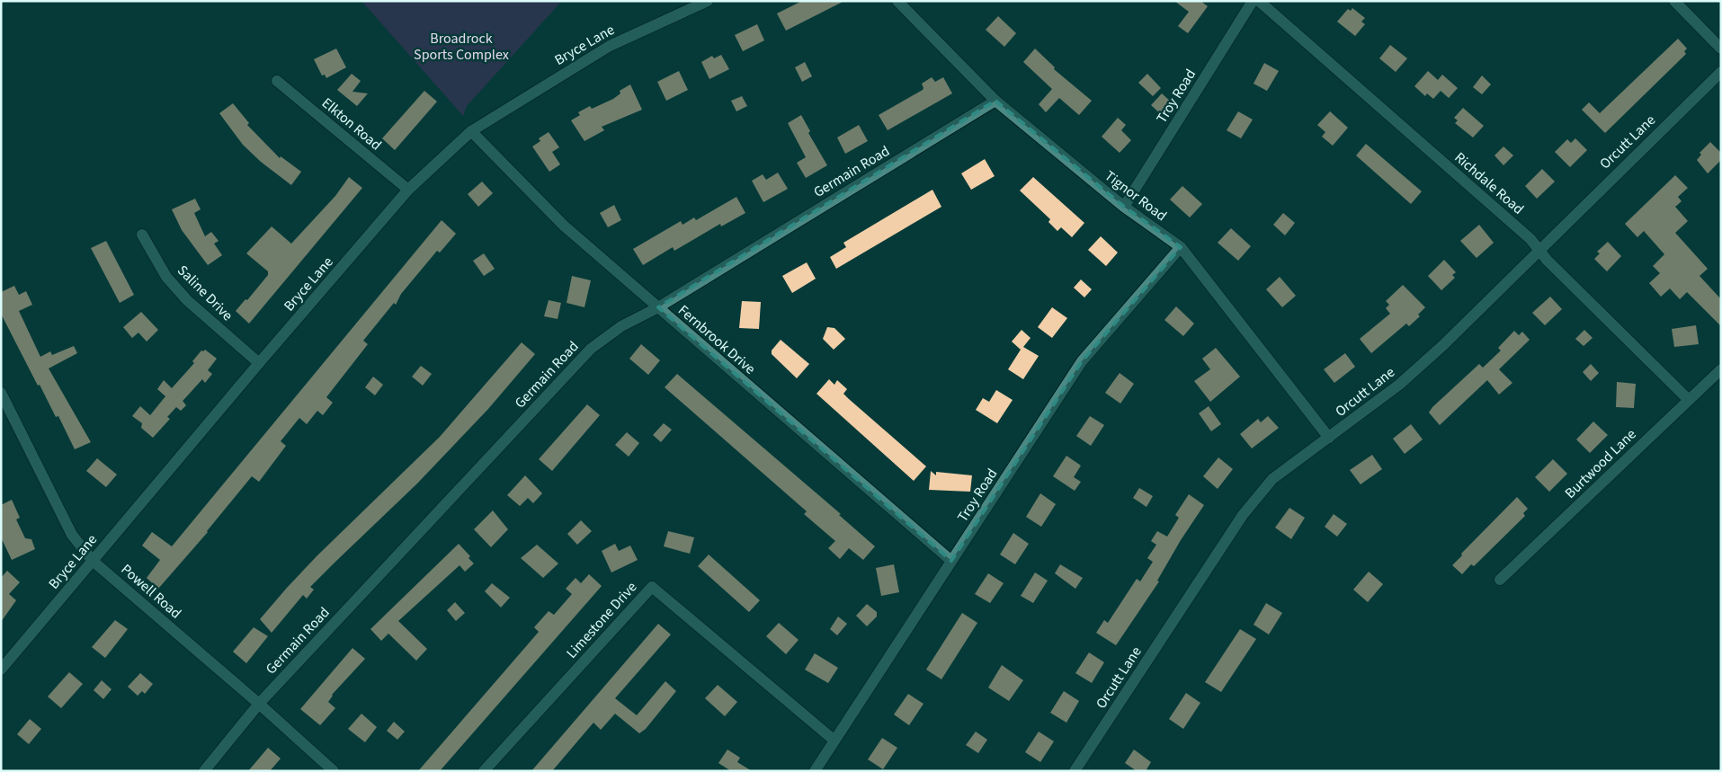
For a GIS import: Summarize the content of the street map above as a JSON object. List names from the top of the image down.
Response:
{
  "streets": {
    "street": [
      "Bryce Lane",
      "Troy Road",
      "Elkton Road",
      "Orcutt Lane",
      "Germain Road",
      "Richdale Road",
      "Tignor Road",
      "Saline Drive",
      "Fernbrook Drive",
      "Burtwood Lane",
      "Powell Road",
      "Limestone Drive"
    ]
  },
  "crossings": [
    ["Bryce Lane", "Elkton Road"],
    ["Bryce Lane", "Saline Drive"],
    ["Bryce Lane", "Fernbrook Drive"],
    ["Bryce Lane", "Powell Road"],
    ["Troy Road", "Tignor Road"],
    ["Troy Road", "Fernbrook Drive"],
    ["Troy Road", "Limestone Drive"],
    ["Orcutt Lane", "Richdale Road"],
    ["Orcutt Lane", "Tignor Road"],
    ["Germain Road", "Tignor Road"],
    ["Germain Road", "Fernbrook Drive"],
    ["Germain Road", "Powell Road"],
    ["Richdale Road", "Burtwood Lane"]
  ],
  "parks": ["Broadrock Sports Complex"]
}
